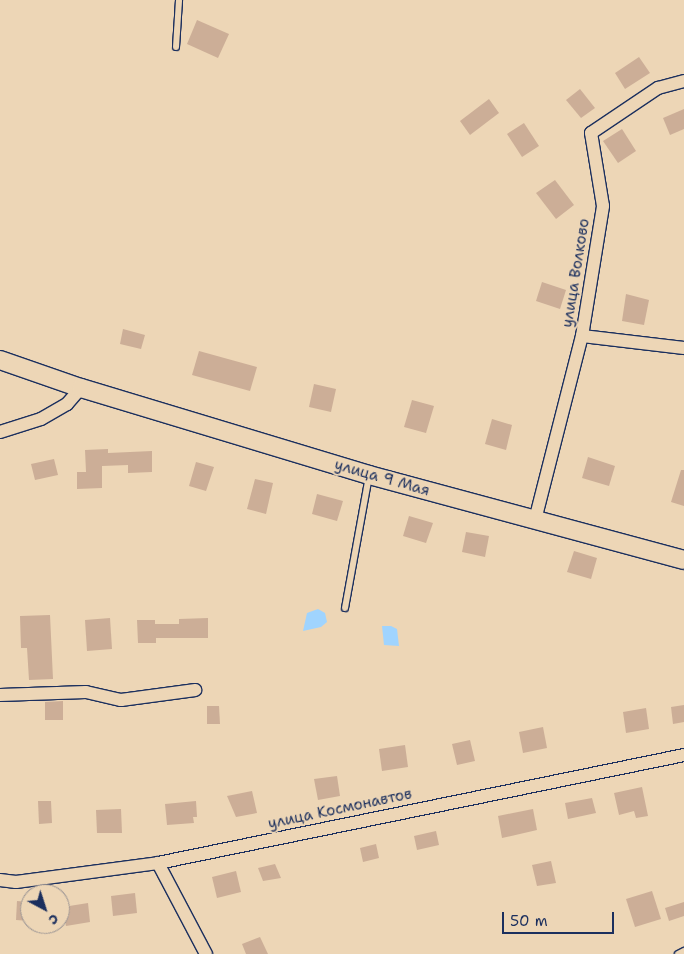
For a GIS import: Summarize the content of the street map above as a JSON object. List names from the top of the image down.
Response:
{
  "streets": {
    "main road": ["улица 9 Мая"],
    "street": ["улица Волково", "улица Космонавтов"]
  },
  "crossings": [
    ["улица Волково", "улица 9 Мая"]
  ],
  "scale_bar": "50 m",
  "north": "bottom right"
}
